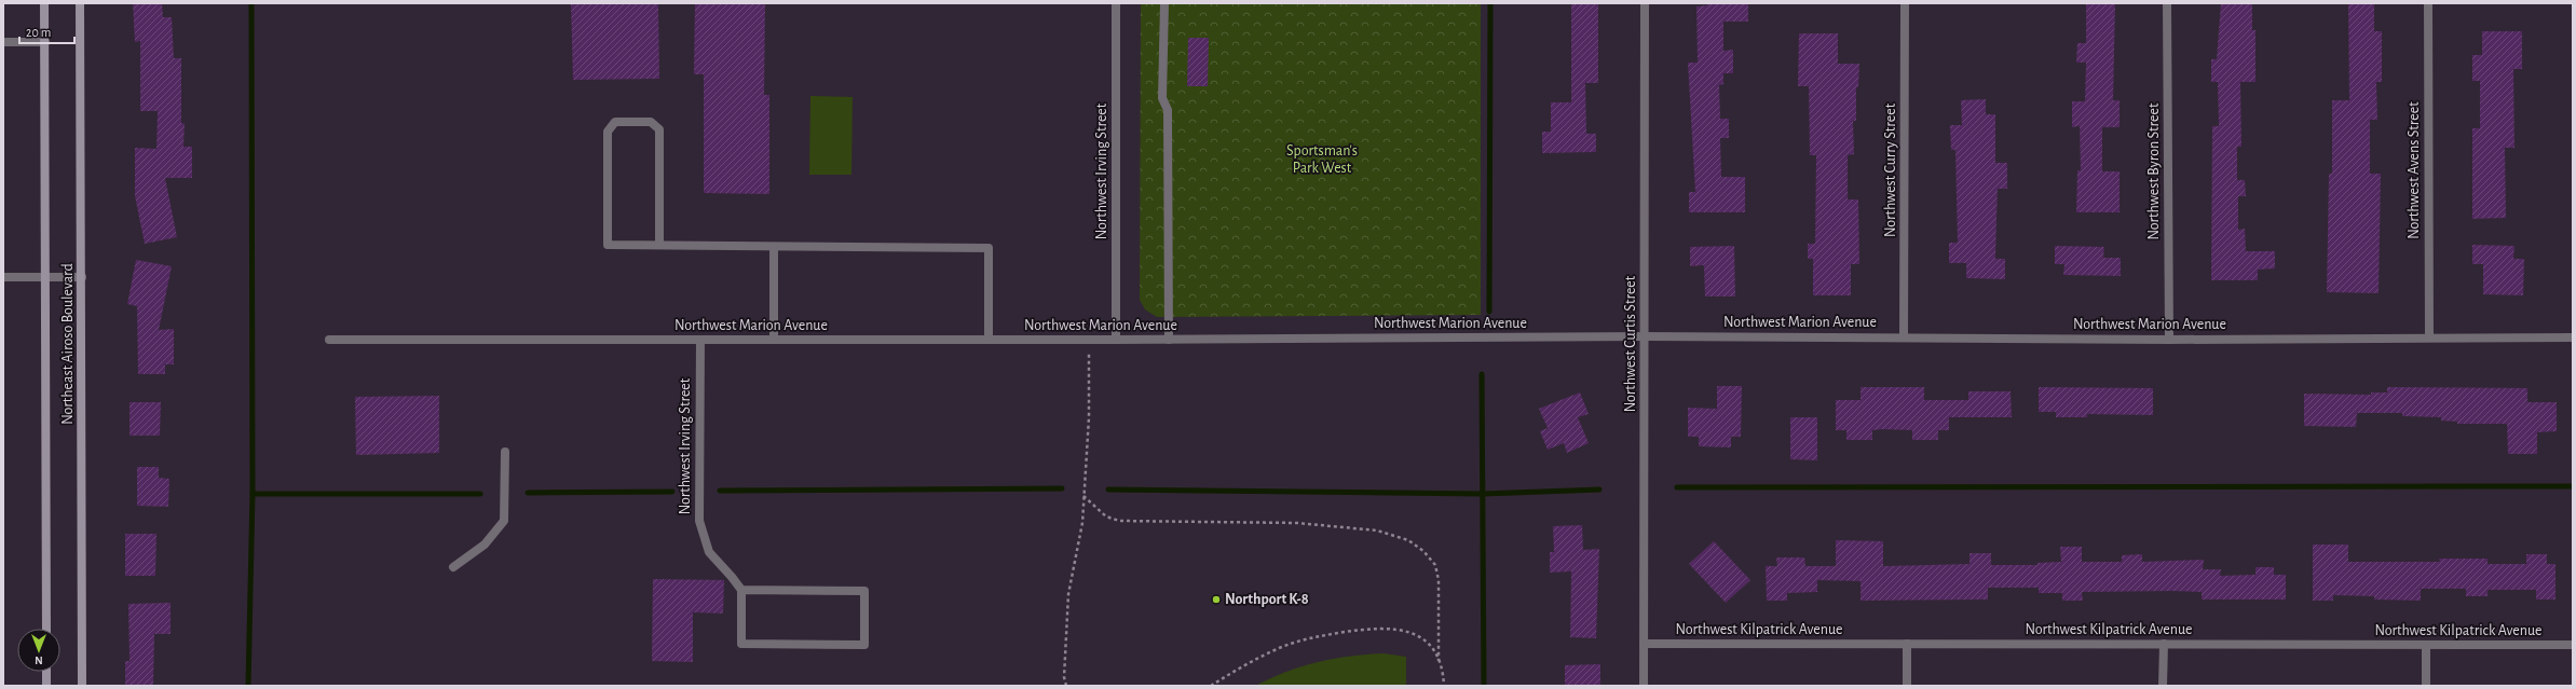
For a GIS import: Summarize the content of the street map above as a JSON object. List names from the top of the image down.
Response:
{
  "streets": {
    "main road": ["Northeast Airoso Boulevard"],
    "street": [
      "Northwest Curry Street",
      "Northwest Avens Street",
      "Northwest Irving Street",
      "Northwest Byron Street",
      "Northwest Marion Avenue",
      "Northwest Curtis Street",
      "Northwest Kilpatrick Avenue"
    ]
  },
  "crossings": [
    ["Northwest Curry Street", "Northwest Marion Avenue"],
    ["Northwest Avens Street", "Northwest Marion Avenue"],
    ["Northwest Irving Street", "Northwest Marion Avenue"],
    ["Northwest Byron Street", "Northwest Marion Avenue"],
    ["Northwest Marion Avenue", "Northwest Curtis Street"],
    ["Northwest Curtis Street", "Northwest Kilpatrick Avenue"]
  ],
  "parks": ["Sportsman's Park West"],
  "places": ["Northport K-8"],
  "scale_bar": "20 m",
  "north": "bottom"
}
